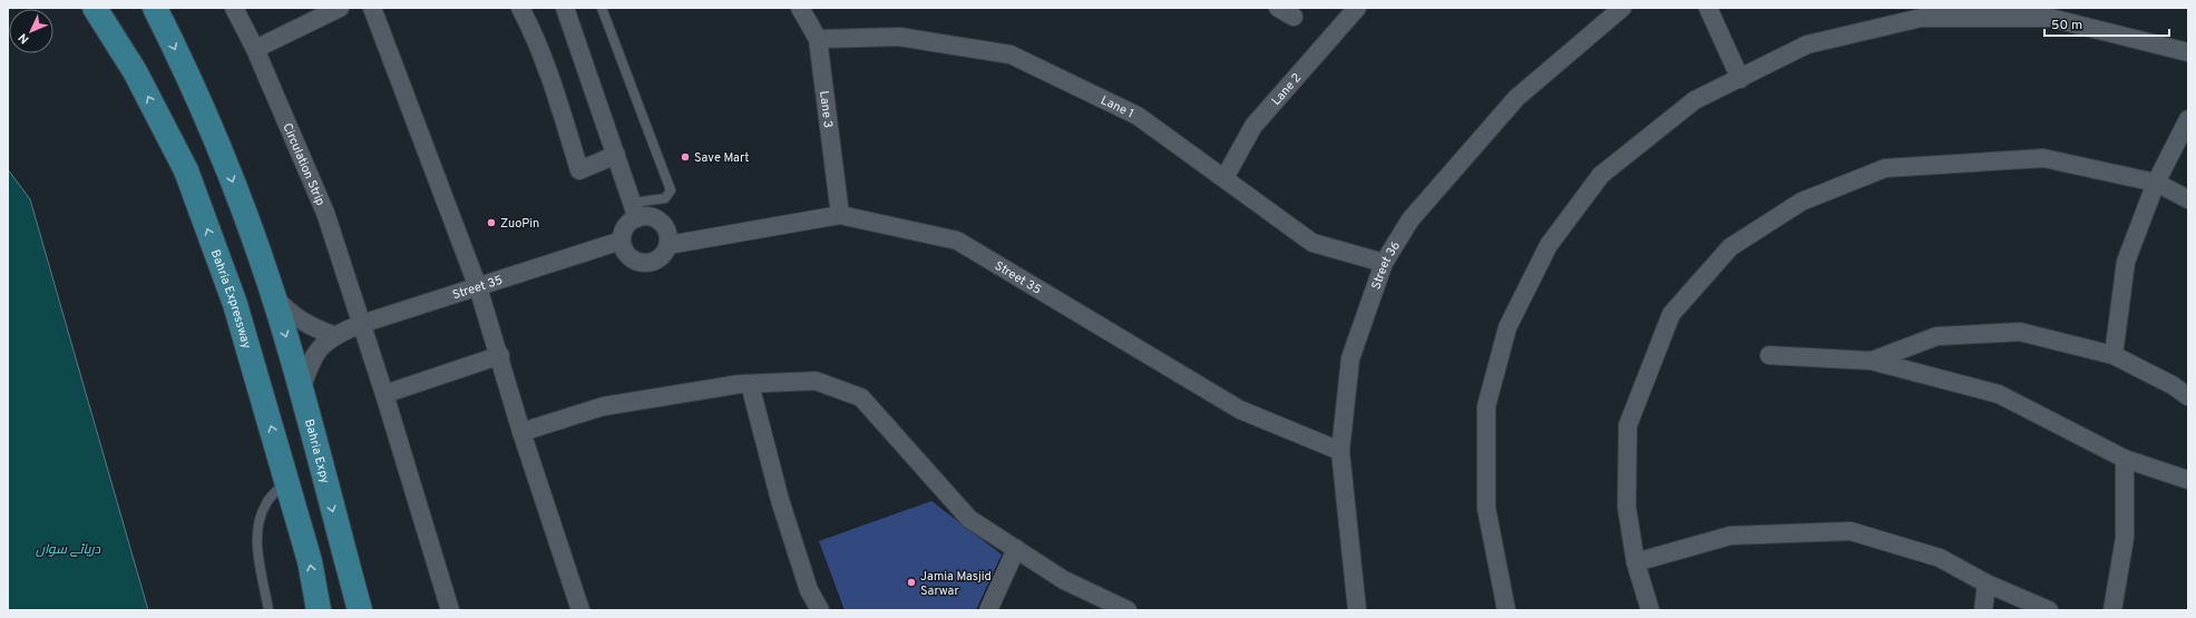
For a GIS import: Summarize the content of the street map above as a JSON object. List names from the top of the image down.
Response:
{
  "streets": {
    "main road": ["Bahria Expressway", "Bahria Expy"],
    "street": [
      "Lane 2",
      "Lane 1",
      "Lane 3",
      "Circulation Strip",
      "Street 36",
      "Street 35"
    ]
  },
  "crossings": [
    ["Lane 2", "Lane 1"],
    ["Lane 1", "Lane 3"],
    ["Lane 1", "Street 36"],
    ["Lane 3", "Street 35"],
    ["Circulation Strip", "Street 35"],
    ["Street 36", "Street 35"]
  ],
  "one_way": ["Bahria Expy"],
  "water": ["دریائے سواں"],
  "places": ["Save Mart", "ZuoPin", "Jamia Masjid Sarwar"],
  "scale_bar": "50 m",
  "north": "bottom left"
}
